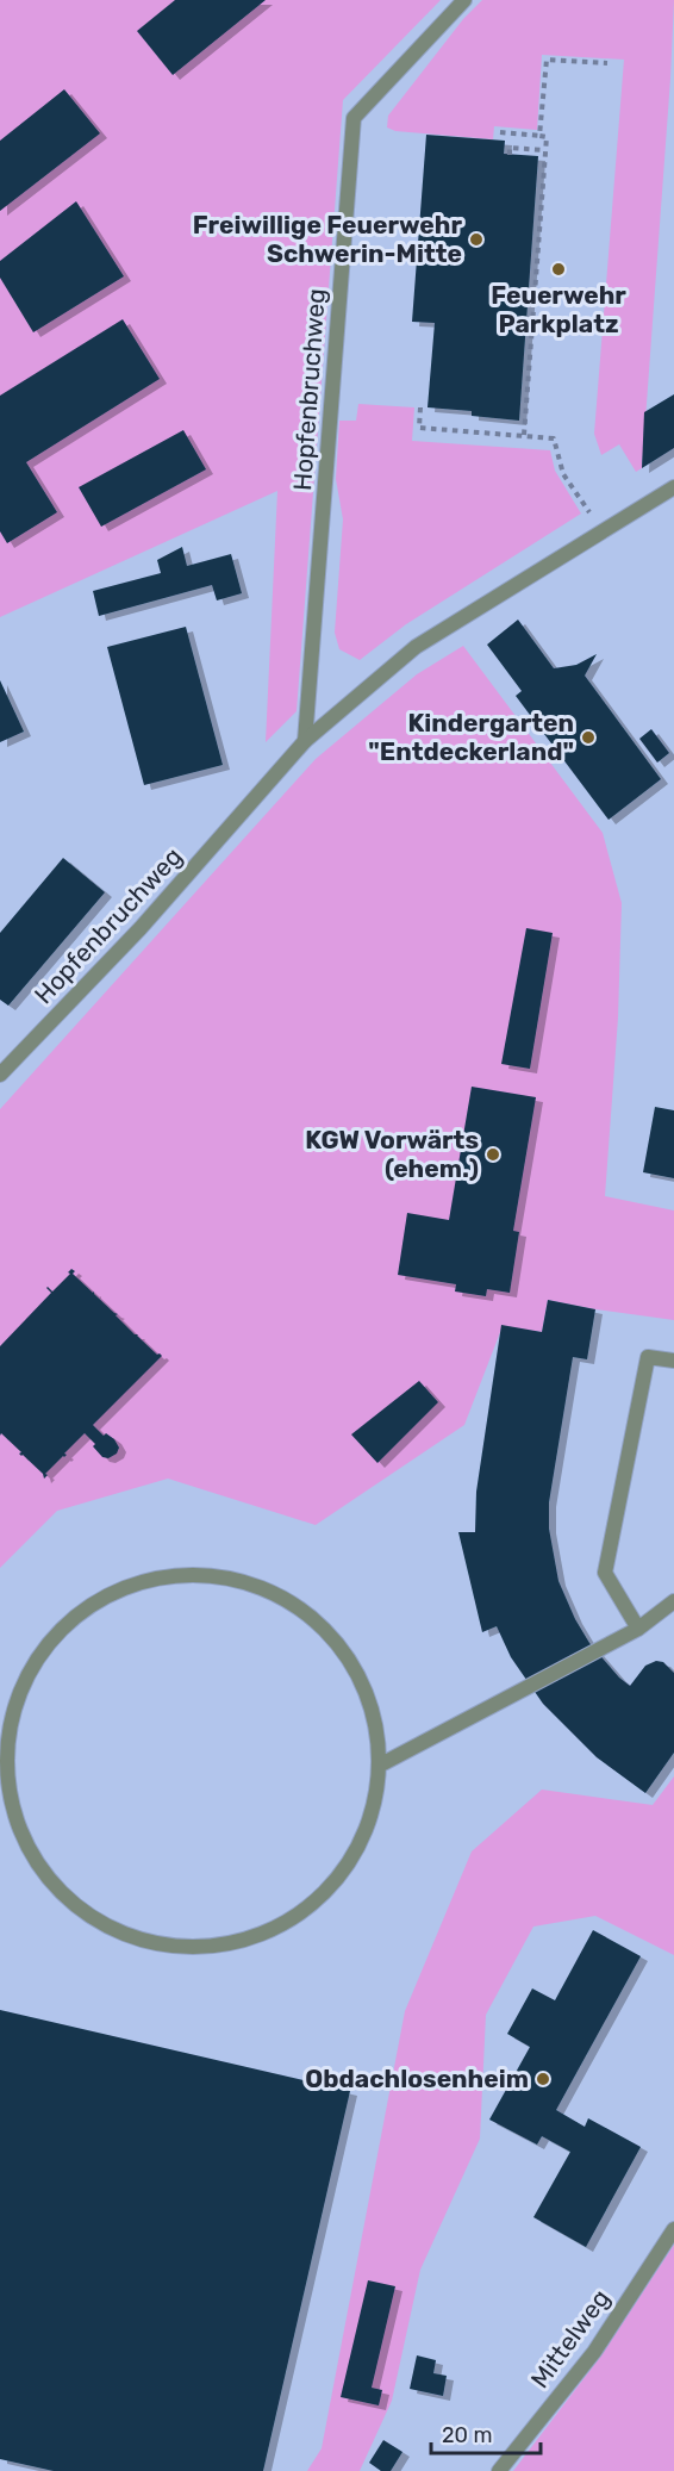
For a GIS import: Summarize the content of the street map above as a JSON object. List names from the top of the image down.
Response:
{
  "streets": {
    "street": ["Hopfenbruchweg", "Mittelweg"]
  },
  "places": [
    "Freiwillige Feuerwehr Schwerin-Mitte",
    "Feuerwehr Parkplatz",
    "Kindergarten \"Entdeckerland\"",
    "KGW Vorwärts (ehem.)",
    "Obdachlosenheim"
  ],
  "scale_bar": "20 m"
}
